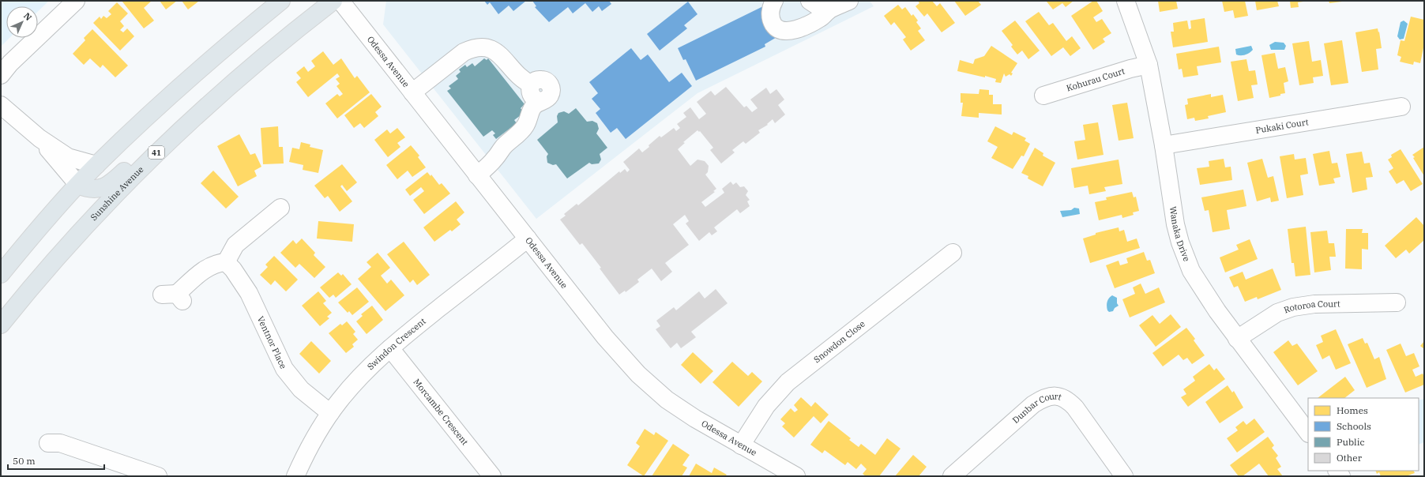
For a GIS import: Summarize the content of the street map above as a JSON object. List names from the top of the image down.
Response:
{
  "streets": {
    "main road": ["41", "Sunshine Avenue"],
    "street": [
      "Odessa Avenue",
      "Kohurau Court",
      "Pukaki Court",
      "Wanaka Drive",
      "Rotoroa Court",
      "Snowdon Close",
      "Ventnor Place",
      "Swindon Crescent",
      "Dunbar Court",
      "Morcambe Crescent"
    ]
  },
  "crossings": [
    ["Odessa Avenue", "Snowdon Close"],
    ["Odessa Avenue", "Swindon Crescent"],
    ["Kohurau Court", "Wanaka Drive"],
    ["Pukaki Court", "Wanaka Drive"],
    ["Wanaka Drive", "Rotoroa Court"],
    ["Ventnor Place", "Swindon Crescent"],
    ["Swindon Crescent", "Morcambe Crescent"]
  ],
  "legend": [
    "Homes",
    "Schools",
    "Public",
    "Other"
  ],
  "scale_bar": "50 m",
  "north": "top right"
}
